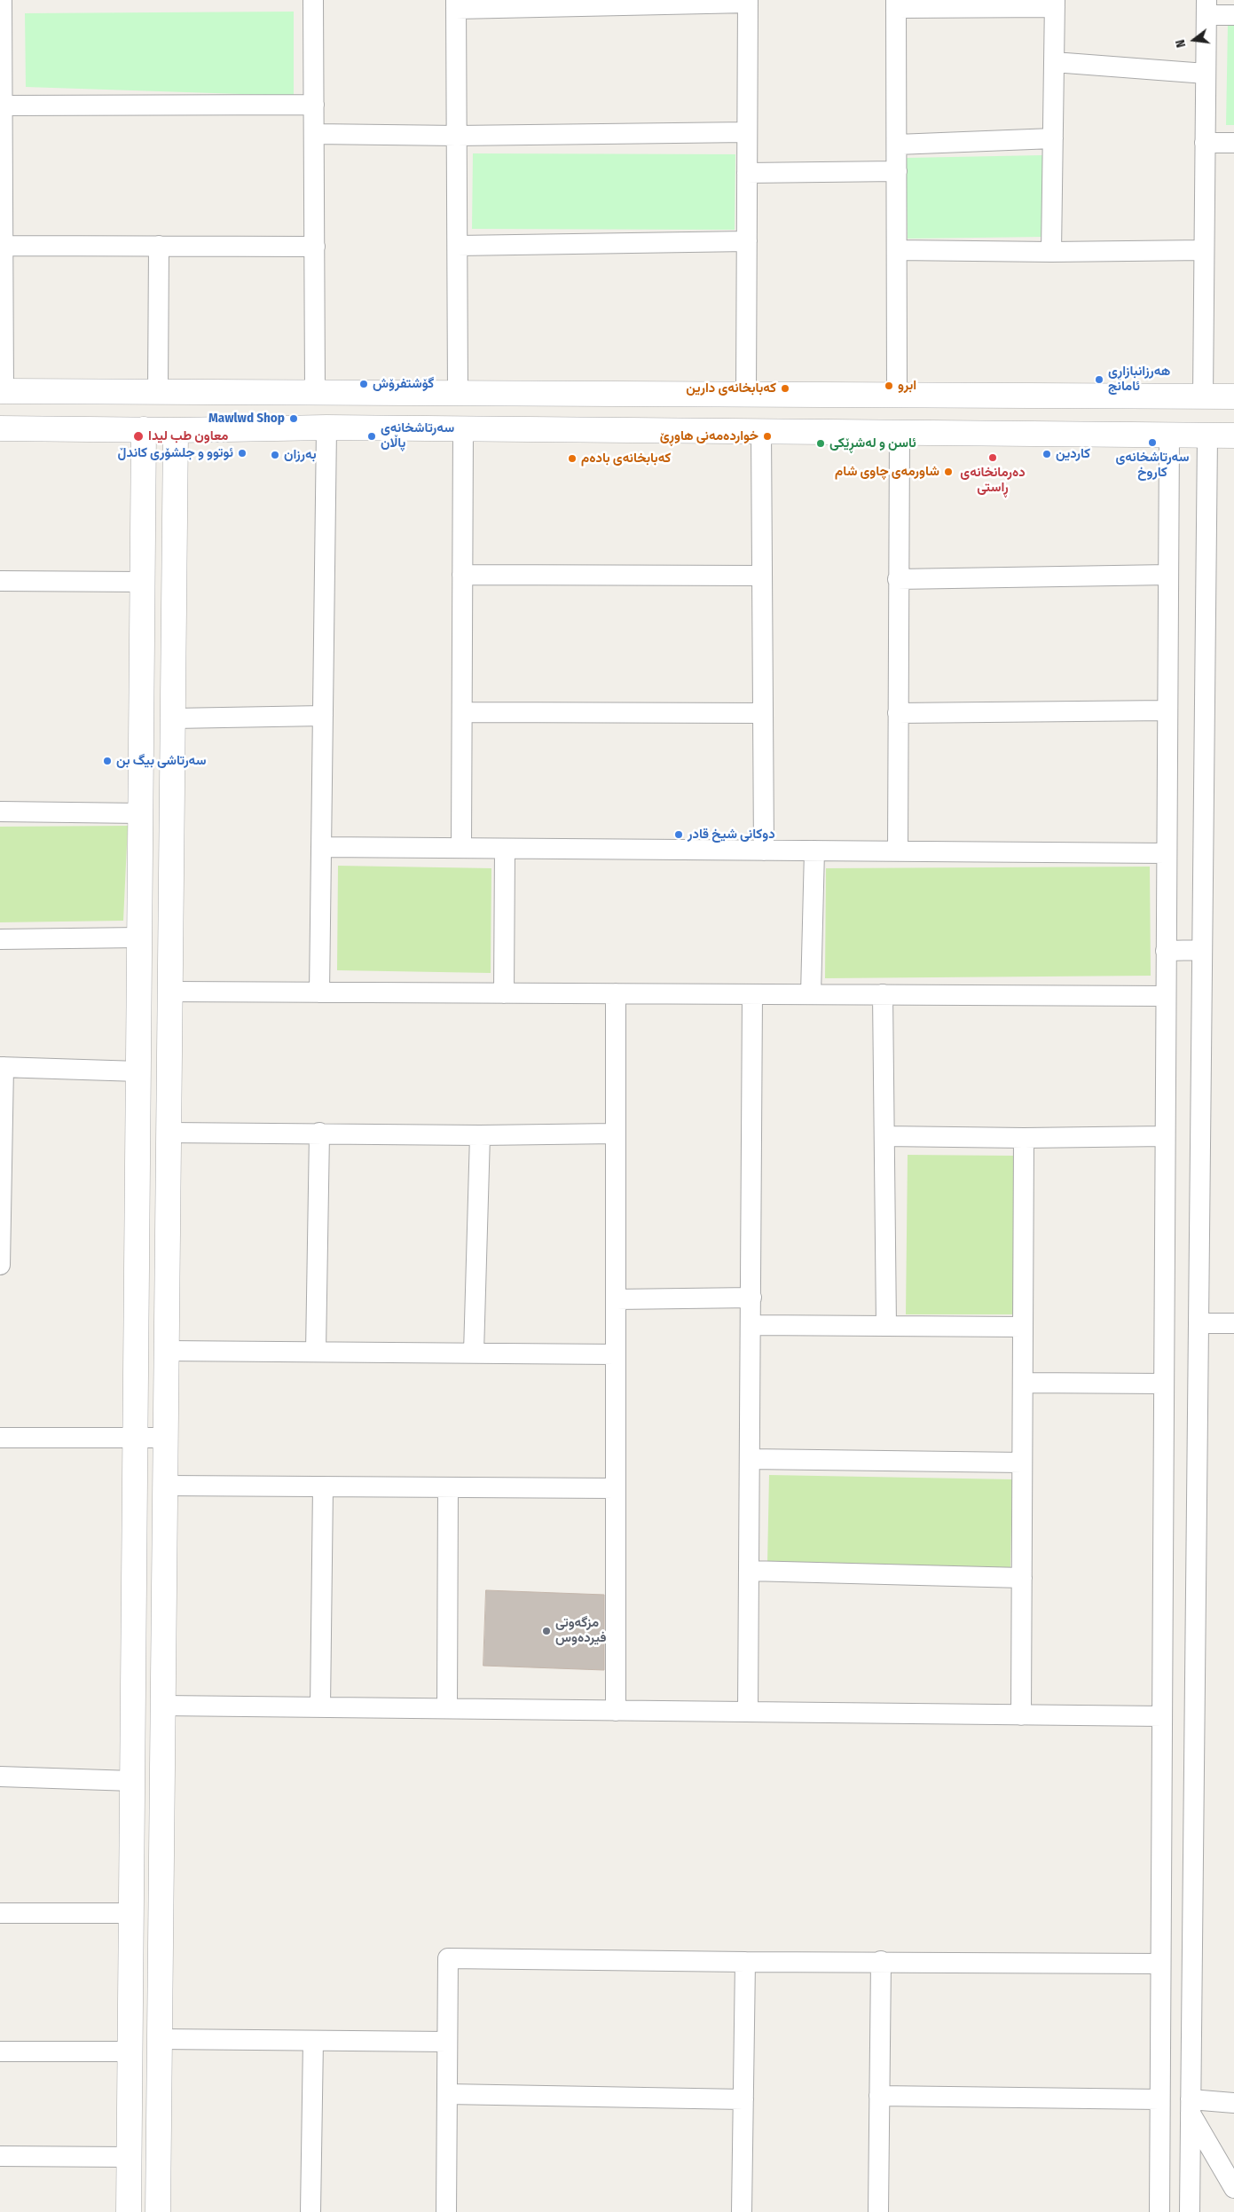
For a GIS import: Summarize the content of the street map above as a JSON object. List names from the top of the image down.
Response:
{
  "places": [
    "هەرزانبازاڕی ئامانج",
    "گۆشتفرۆش",
    "ابرو",
    "کەبابخانەی دارین",
    "Mawlwd Shop",
    "معاون طب لیدا",
    "سەرتاشخانەی پاڵان",
    "خواردەمەنی هاوڕێ",
    "سەرتاشخانەی کاروخ",
    "ئاسن و لەشڕێکی",
    "ئوتوو و جلشۆری کاندڵ",
    "كاردين",
    "بەرزان",
    "دەرمانخانەی ڕاستی",
    "کەبابخانەی بادەم",
    "شاورمەی چاوی شام",
    "سەرتاشی بیگ بن",
    "دوکانی شیخ قادر",
    "مزگە‌وتی فیردە‌وس"
  ],
  "north": "left"
}
